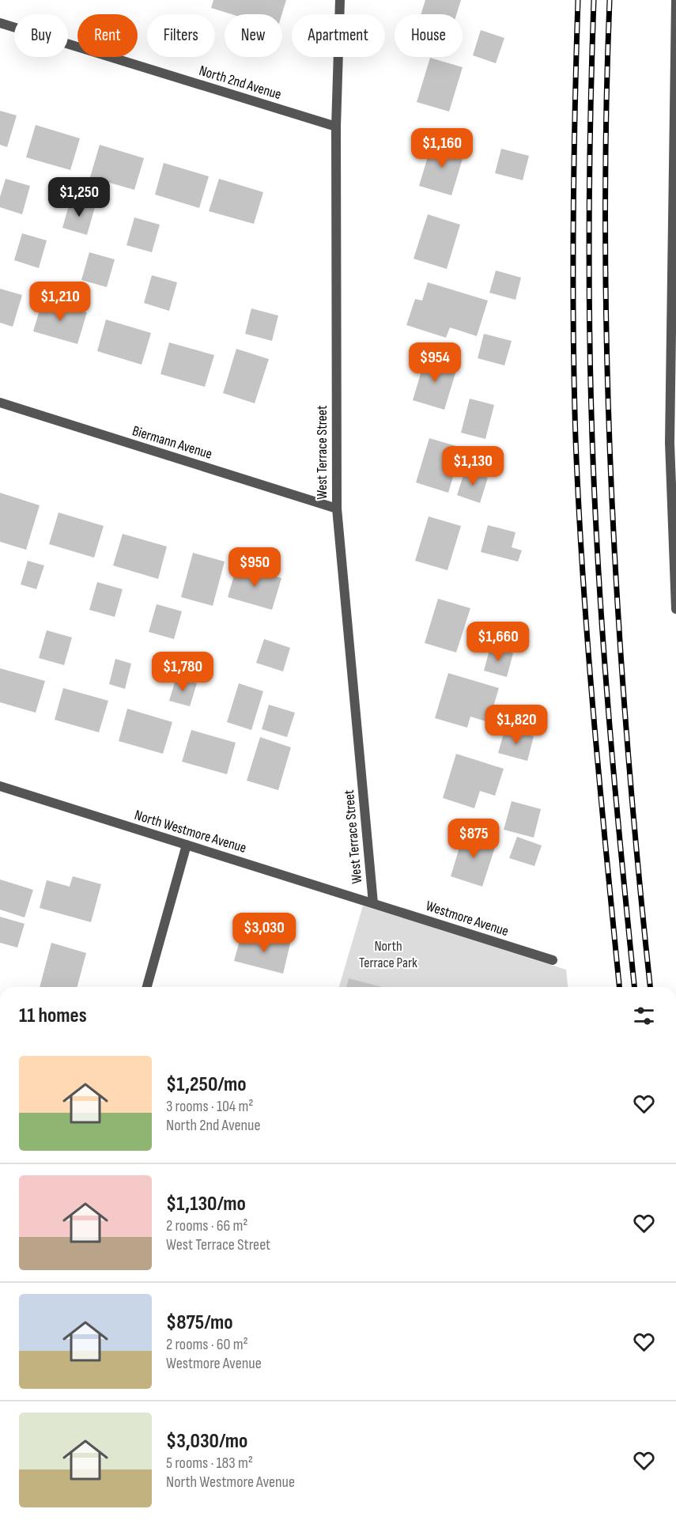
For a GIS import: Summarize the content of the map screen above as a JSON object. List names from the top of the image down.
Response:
{
  "streets": {
    "street": [
      "North 2nd Avenue",
      "Biermann Avenue",
      "West Terrace Street",
      "North Westmore Avenue",
      "Westmore Avenue"
    ]
  },
  "crossings": [
    ["North 2nd Avenue", "West Terrace Street"],
    ["Biermann Avenue", "West Terrace Street"],
    ["West Terrace Street", "North Westmore Avenue"],
    ["West Terrace Street", "Westmore Avenue"],
    ["North Westmore Avenue", "Westmore Avenue"]
  ],
  "parks": ["North Terrace Park"],
  "page": {
    "chip": [
      "Buy",
      "Rent",
      "Filters",
      "New",
      "Apartment",
      "House"
    ],
    "price": [
      "$1,160",
      "$1,250",
      "$1,210",
      "$954",
      "$1,130",
      "$950",
      "$1,660",
      "$1,780",
      "$1,820",
      "$875",
      "$3,030"
    ],
    "heading": "11 homes",
    "list": [
      {
        "name": "$1,250/mo",
        "note": "3 rooms · 104 m² · North 2nd Avenue"
      },
      {
        "name": "$1,130/mo",
        "note": "2 rooms · 66 m² · West Terrace Street"
      },
      {
        "name": "$875/mo",
        "note": "2 rooms · 60 m² · Westmore Avenue"
      },
      {
        "name": "$3,030/mo",
        "note": "5 rooms · 183 m² · North Westmore Avenue"
      }
    ]
  }
}
